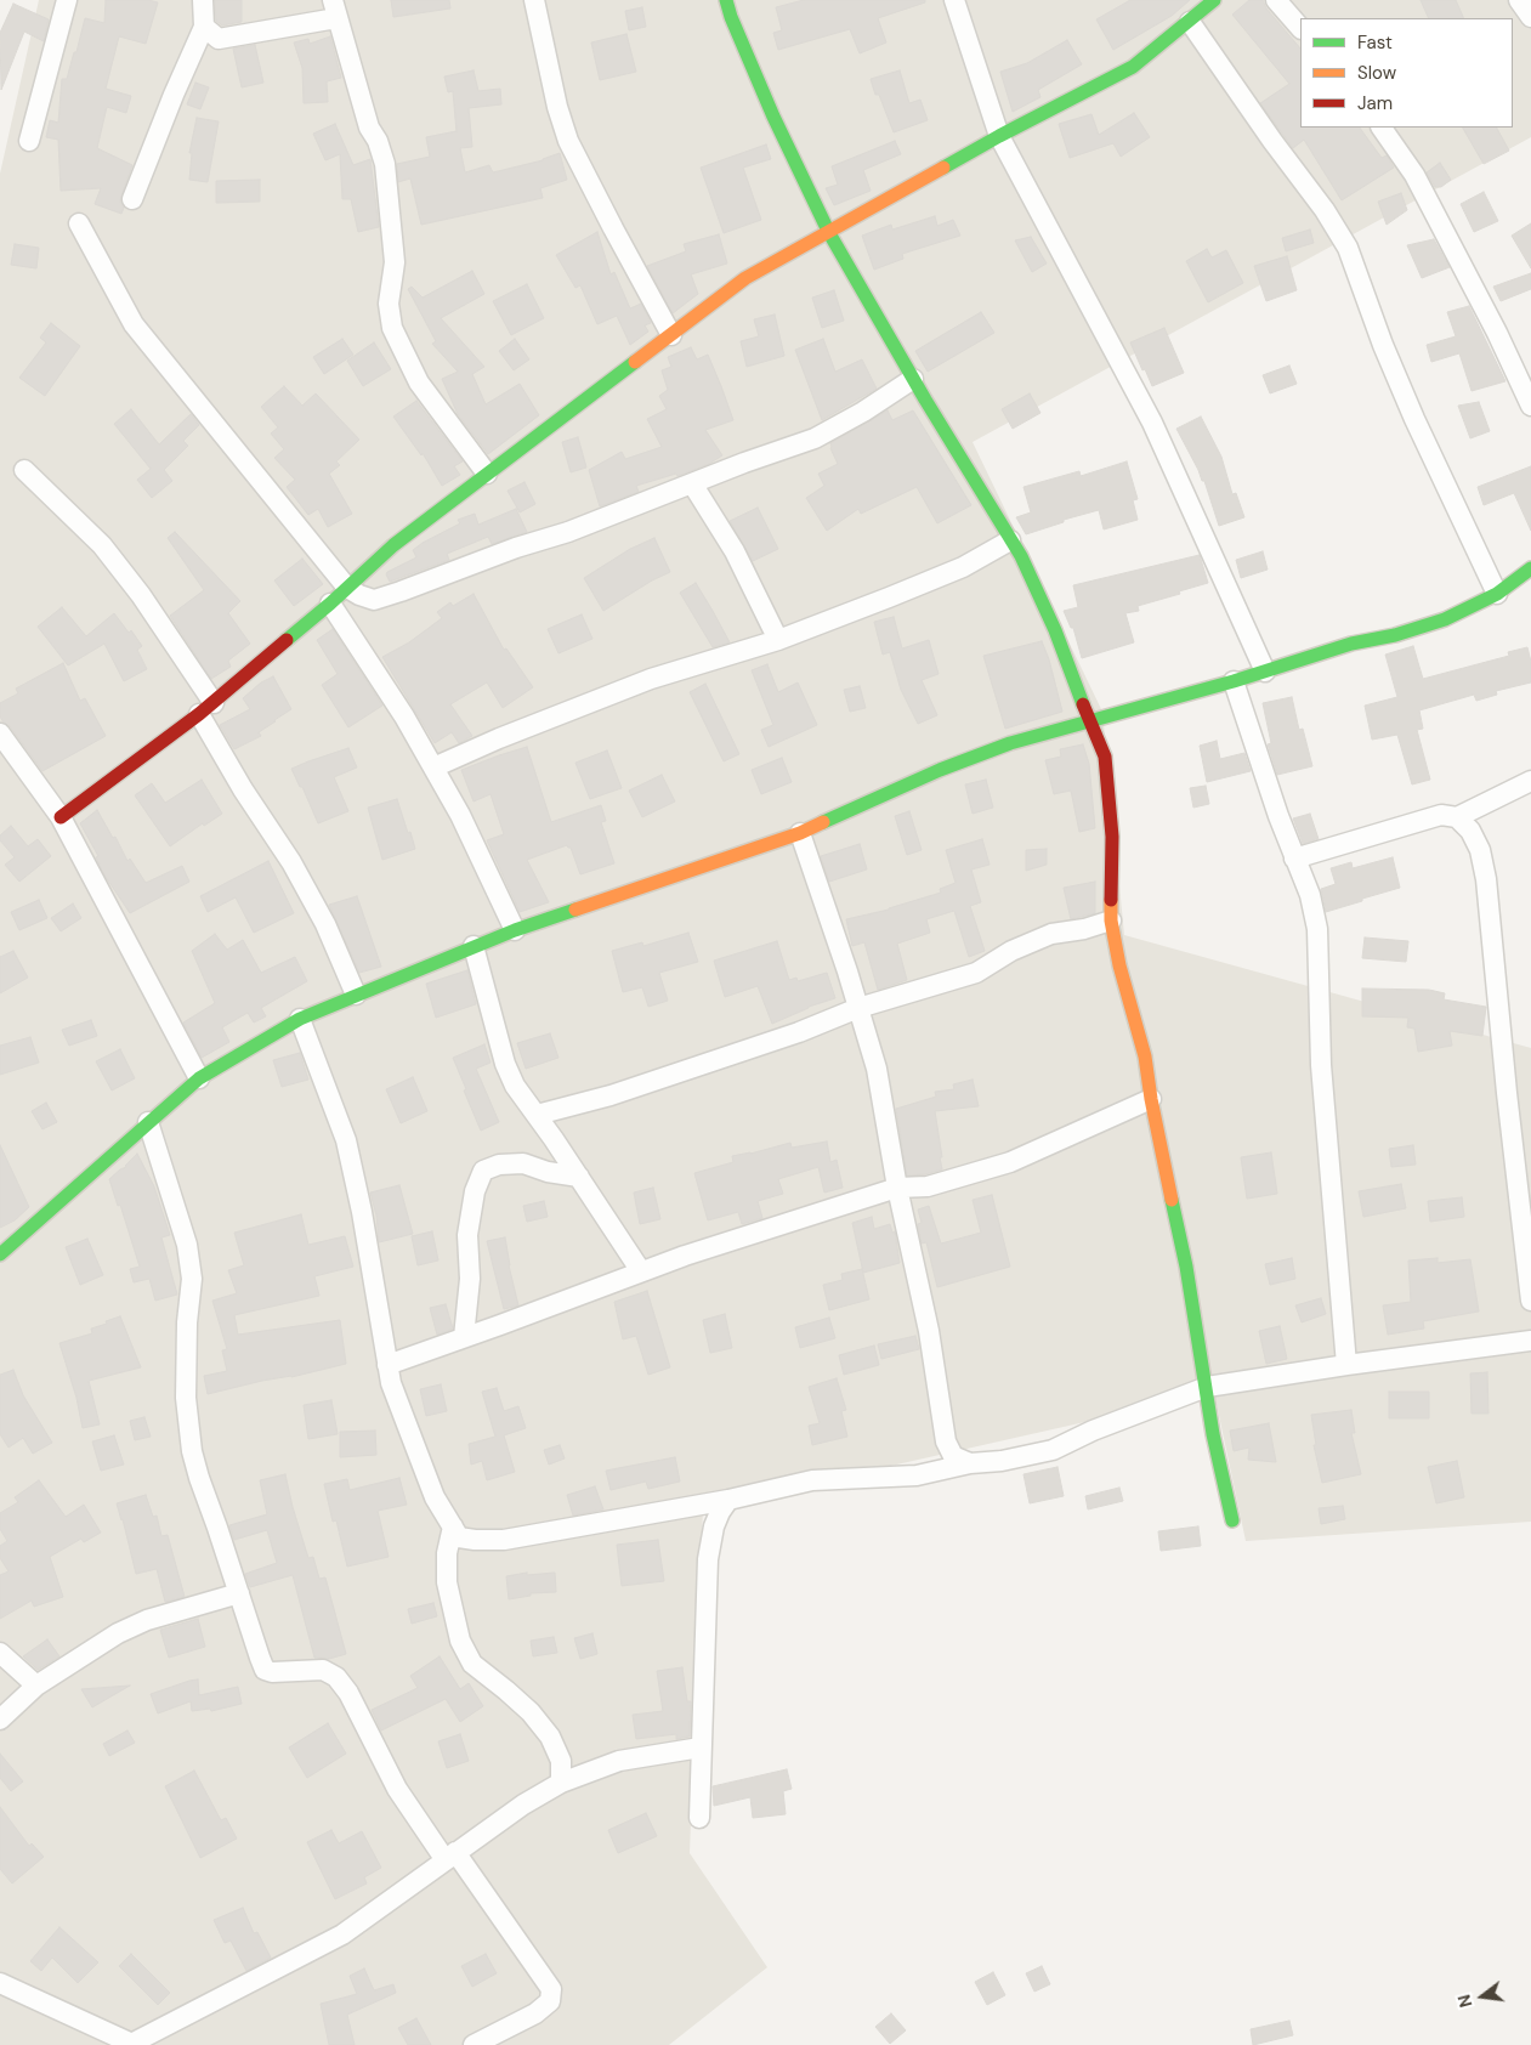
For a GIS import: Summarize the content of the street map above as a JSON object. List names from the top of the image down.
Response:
{
  "legend": ["Fast", "Slow", "Jam"],
  "north": "left"
}
